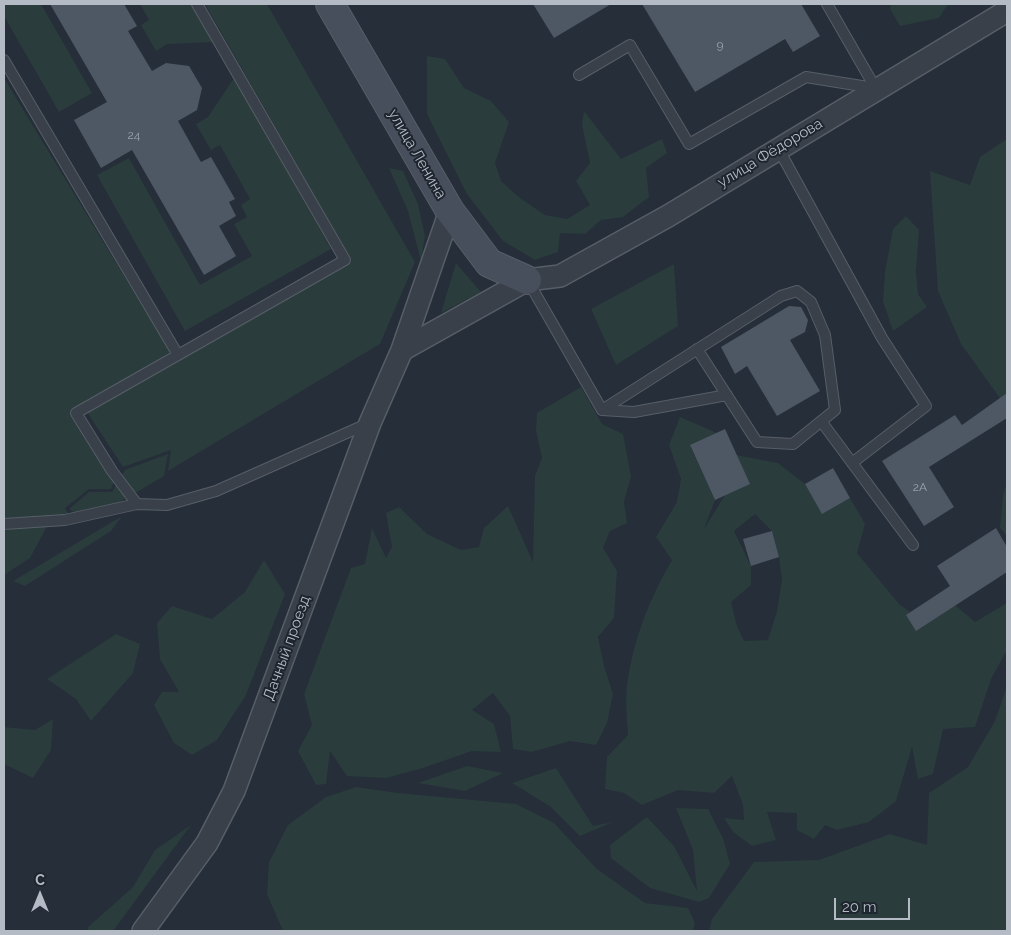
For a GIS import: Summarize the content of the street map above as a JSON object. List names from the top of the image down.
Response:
{
  "streets": {
    "street": ["улица Фёдорова", "улица Ленина", "Дачный проезд"]
  },
  "crossings": [
    ["улица Фёдорова", "улица Ленина"],
    ["улица Ленина", "Дачный проезд"]
  ],
  "house_numbers": ["9", "24", "2А"],
  "scale_bar": "20 m",
  "north": "top"
}
